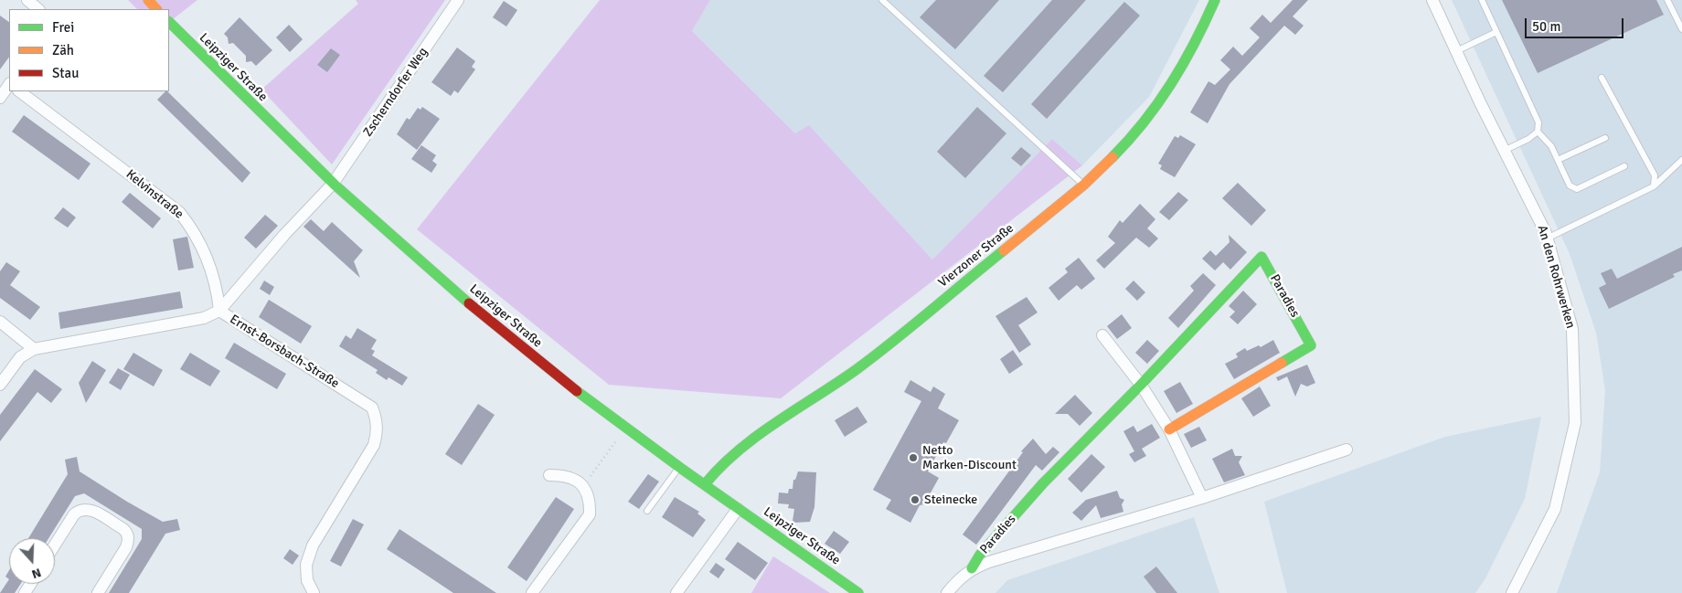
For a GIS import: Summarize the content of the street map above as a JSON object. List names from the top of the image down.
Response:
{
  "streets": {
    "street": [
      "Leipziger Straße",
      "Zscherndorfer Weg",
      "Kelvinstraße",
      "Vierzoner Straße",
      "An den Rohrwerken",
      "Paradies",
      "Ernst-Borsbach-Straße"
    ]
  },
  "crossings": [
    ["Leipziger Straße", "Zscherndorfer Weg"],
    ["Leipziger Straße", "Vierzoner Straße"],
    ["Kelvinstraße", "Ernst-Borsbach-Straße"]
  ],
  "places": ["Netto Marken-Discount", "Steinecke"],
  "legend": ["Frei", "Zäh", "Stau"],
  "scale_bar": "50 m",
  "north": "bottom"
}
